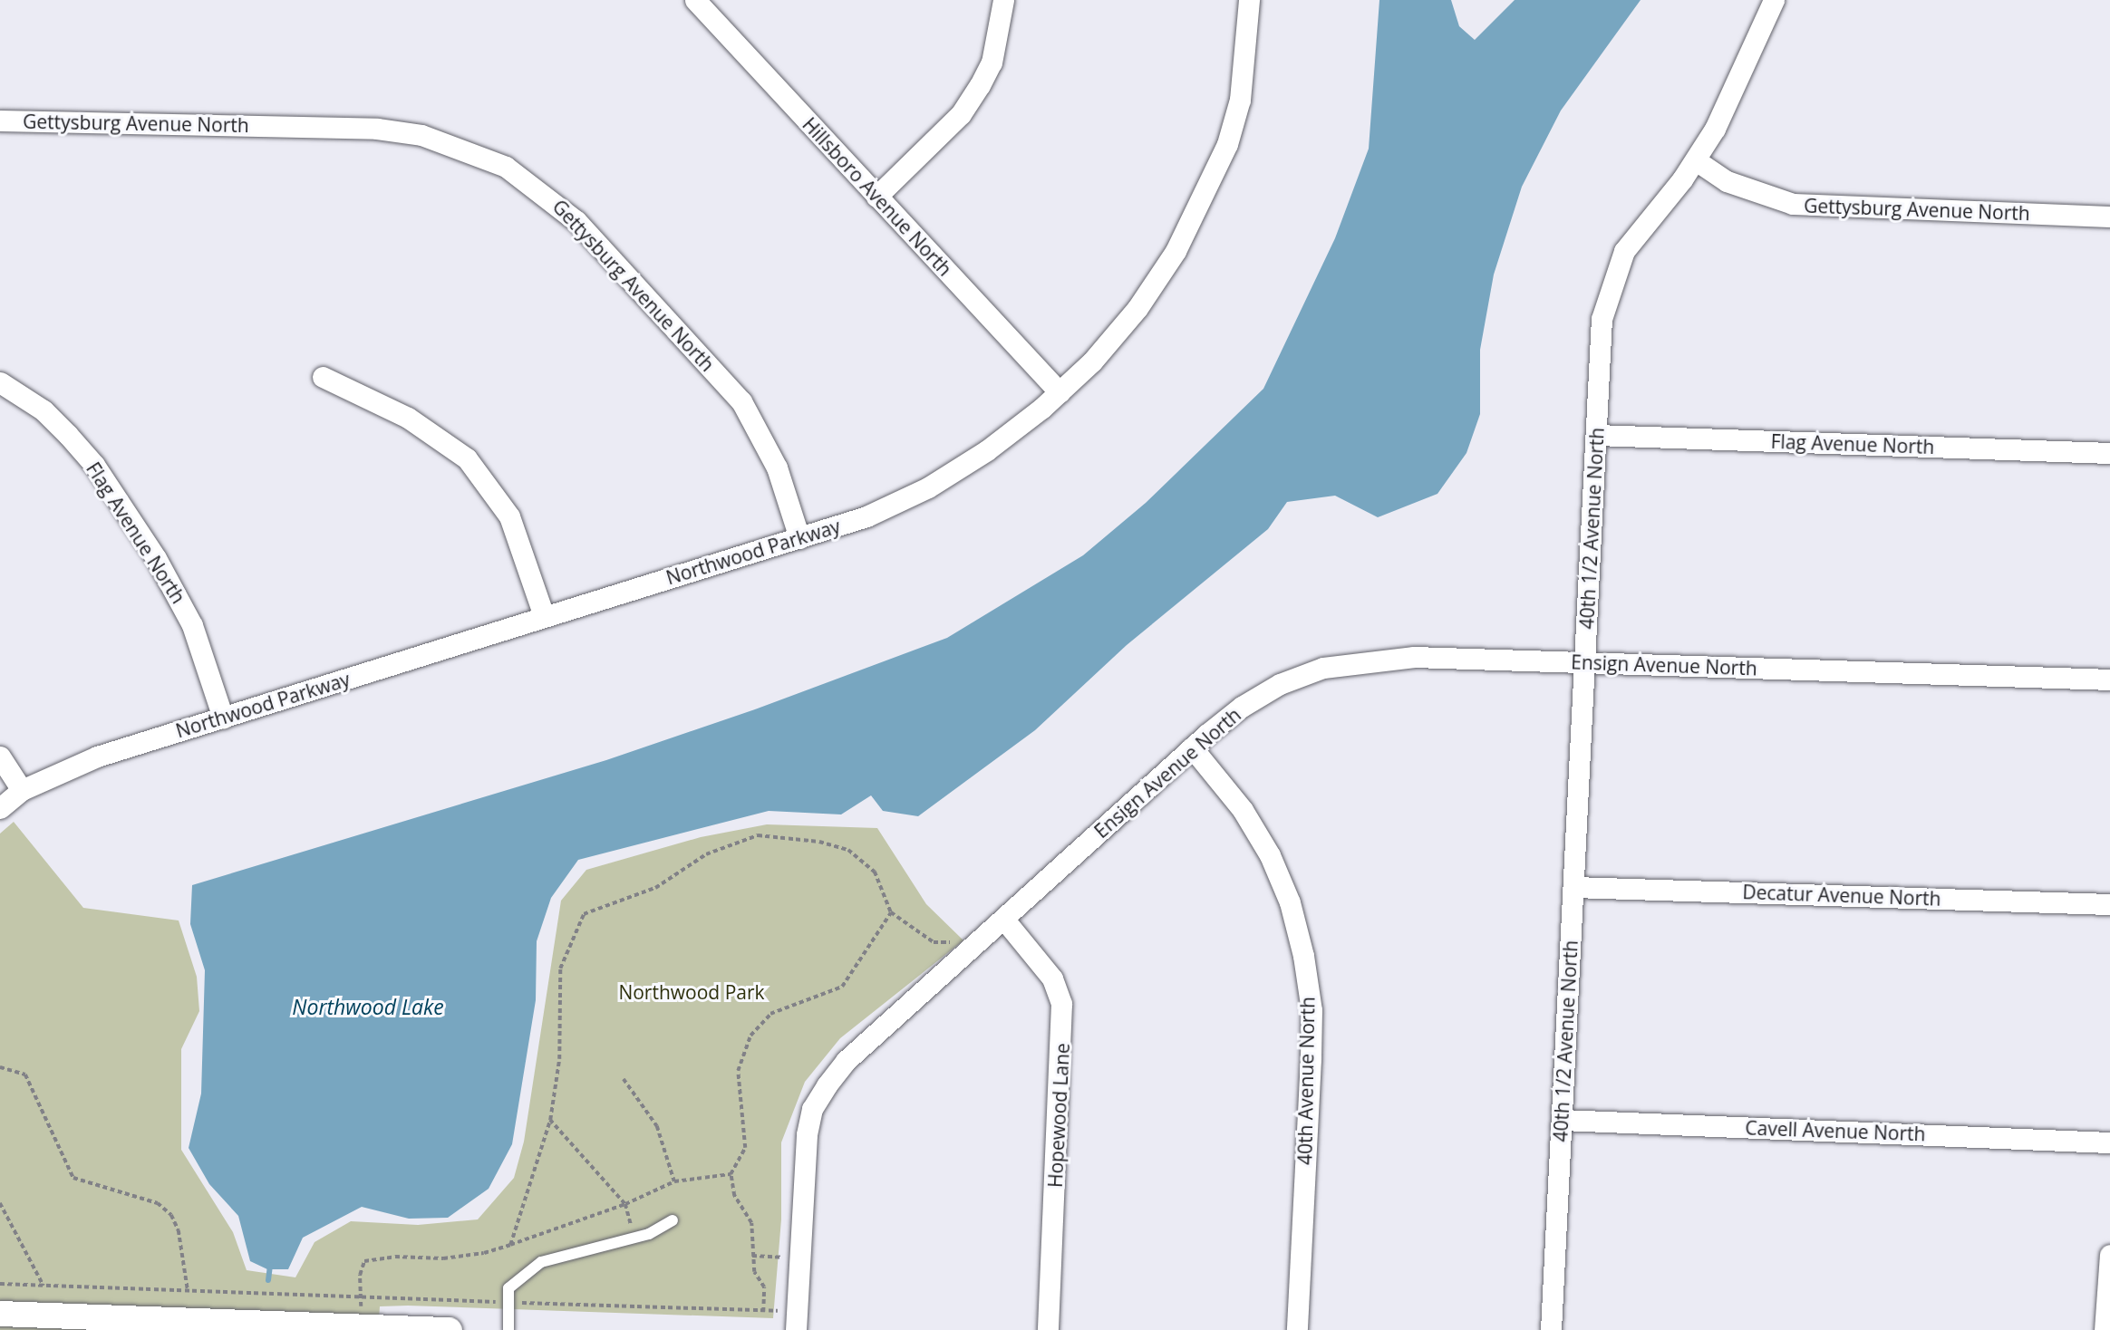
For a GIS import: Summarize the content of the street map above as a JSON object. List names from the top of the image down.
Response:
{
  "streets": {
    "street": [
      "Gettysburg Avenue North",
      "Hillsboro Avenue North",
      "Flag Avenue North",
      "40th 1/2 Avenue North",
      "Northwood Parkway",
      "Ensign Avenue North",
      "Decatur Avenue North",
      "40th Avenue North",
      "Hopewood Lane",
      "Cavell Avenue North"
    ]
  },
  "crossings": [
    ["Gettysburg Avenue North", "40th 1/2 Avenue North"],
    ["Gettysburg Avenue North", "Northwood Parkway"],
    ["Hillsboro Avenue North", "Northwood Parkway"],
    ["Flag Avenue North", "40th 1/2 Avenue North"],
    ["Flag Avenue North", "Northwood Parkway"],
    ["40th 1/2 Avenue North", "Ensign Avenue North"],
    ["40th 1/2 Avenue North", "Decatur Avenue North"],
    ["40th 1/2 Avenue North", "Cavell Avenue North"],
    ["Ensign Avenue North", "40th Avenue North"],
    ["Ensign Avenue North", "Hopewood Lane"]
  ],
  "water": ["Northwood Lake"],
  "parks": ["Northwood Park"]
}
